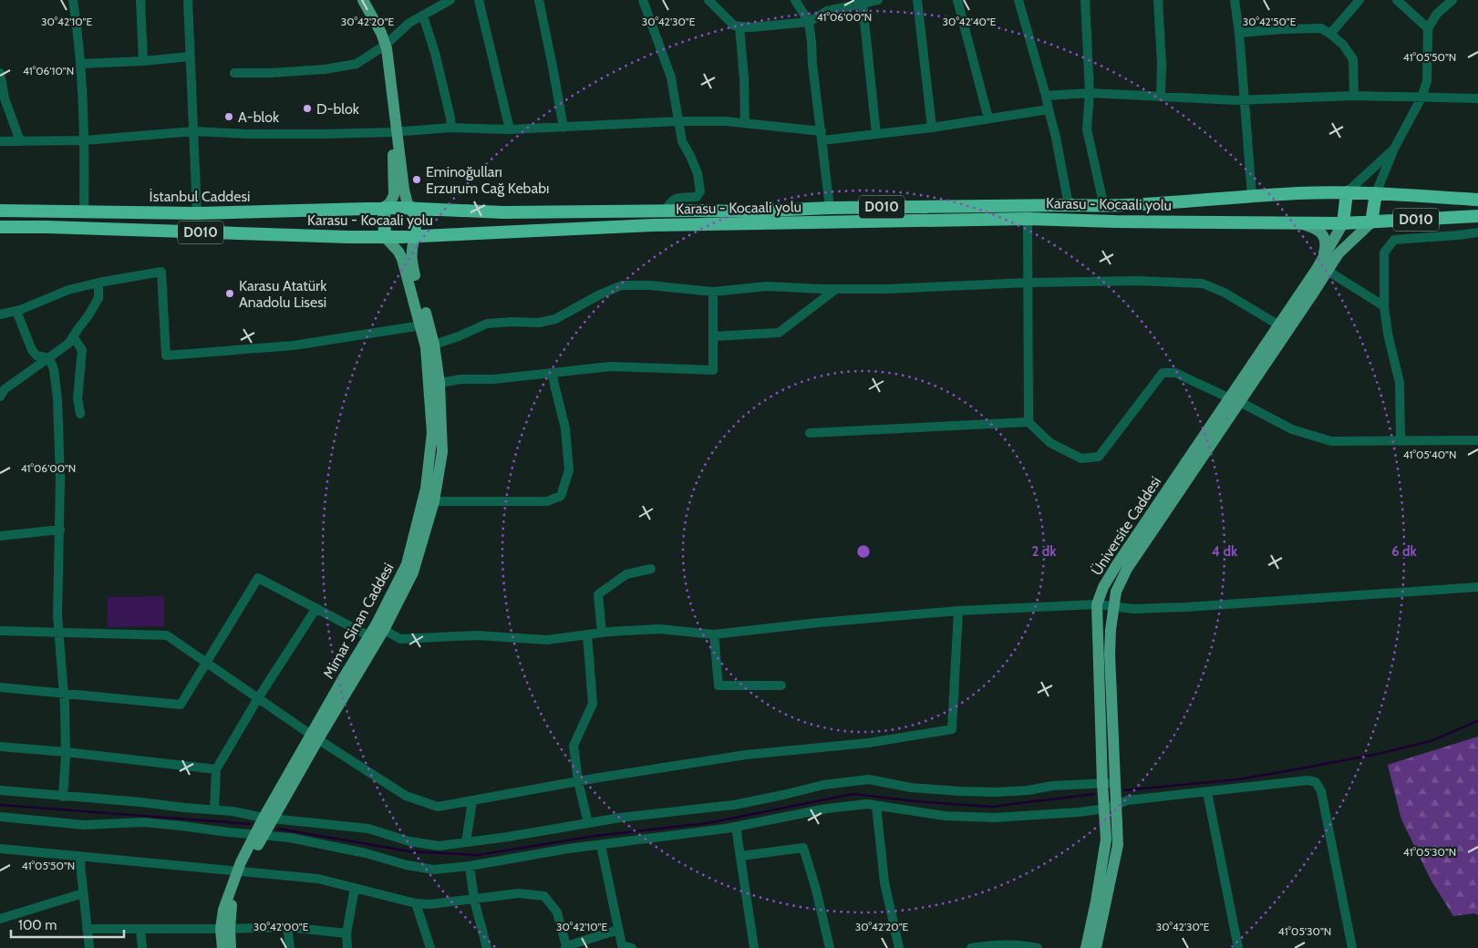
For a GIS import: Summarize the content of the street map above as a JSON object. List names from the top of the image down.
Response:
{
  "streets": {
    "highway": ["İstanbul Caddesi", "Karasu - Kocaali yolu", "D010"],
    "main road": ["Üniversite Caddesi", "Mimar Sinan Caddesi"]
  },
  "crossings": [
    ["İstanbul Caddesi", "Karasu - Kocaali yolu"],
    ["Karasu - Kocaali yolu", "Üniversite Caddesi"],
    ["Karasu - Kocaali yolu", "Mimar Sinan Caddesi"]
  ],
  "places": [
    "D-blok",
    "A-blok",
    "Eminoğulları Erzurum Cağ Kebabı",
    "Karasu Atatürk Anadolu Lisesi"
  ],
  "scale_bar": "100 m",
  "coordinates": [
    "41°06'00\"N",
    "30°42'10\"E",
    "30°42'20\"E",
    "30°42'30\"E",
    "30°42'40\"E",
    "30°42'50\"E",
    "41°05'50\"N",
    "41°06'10\"N",
    "41°05'40\"N",
    "41°05'30\"N",
    "30°42'00\"E"
  ],
  "rings": ["2 dk", "4 dk", "6 dk"]
}
